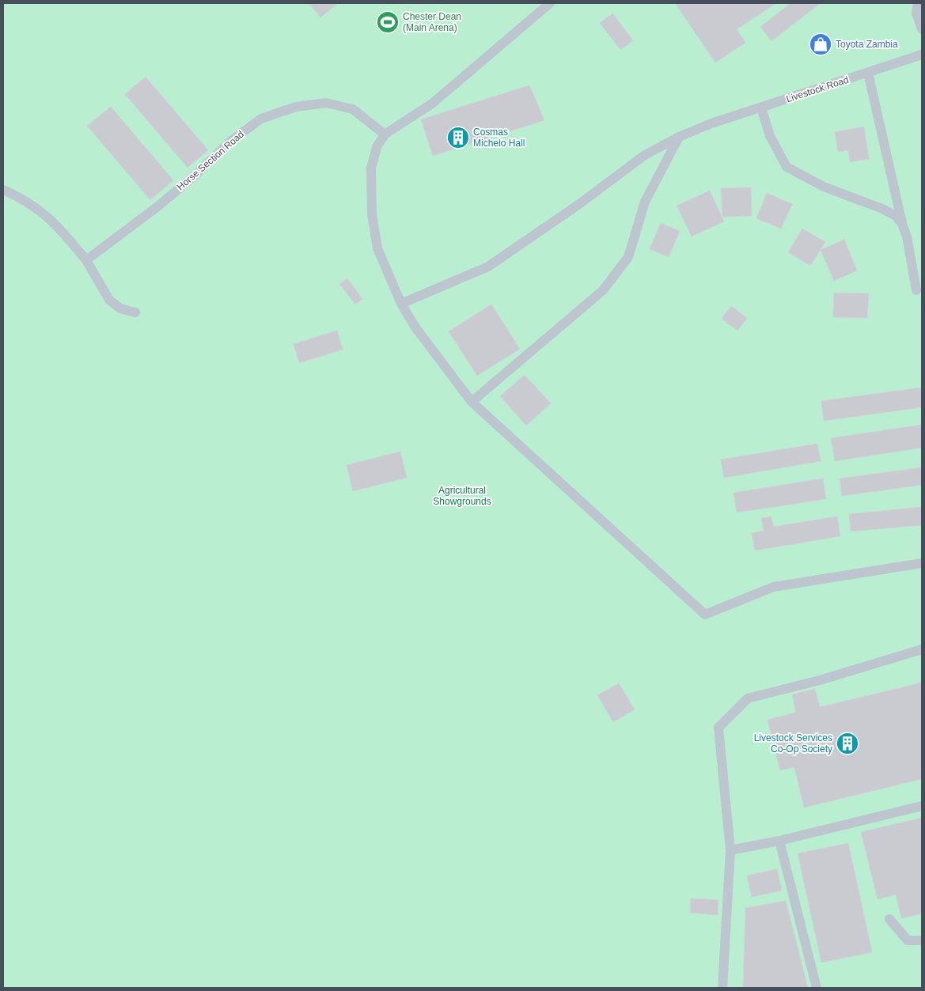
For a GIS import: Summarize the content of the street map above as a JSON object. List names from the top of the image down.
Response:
{
  "streets": {
    "lane": ["Livestock Road", "Horse Section Road"]
  },
  "parks": ["Agricultural Showgrounds"],
  "places": {
    "sports": ["Chester Dean (Main Arena)"],
    "shop": ["Toyota Zambia"],
    "building": ["Cosmas Michelo Hall", "Livestock Services Co-Op Society"]
  }
}
